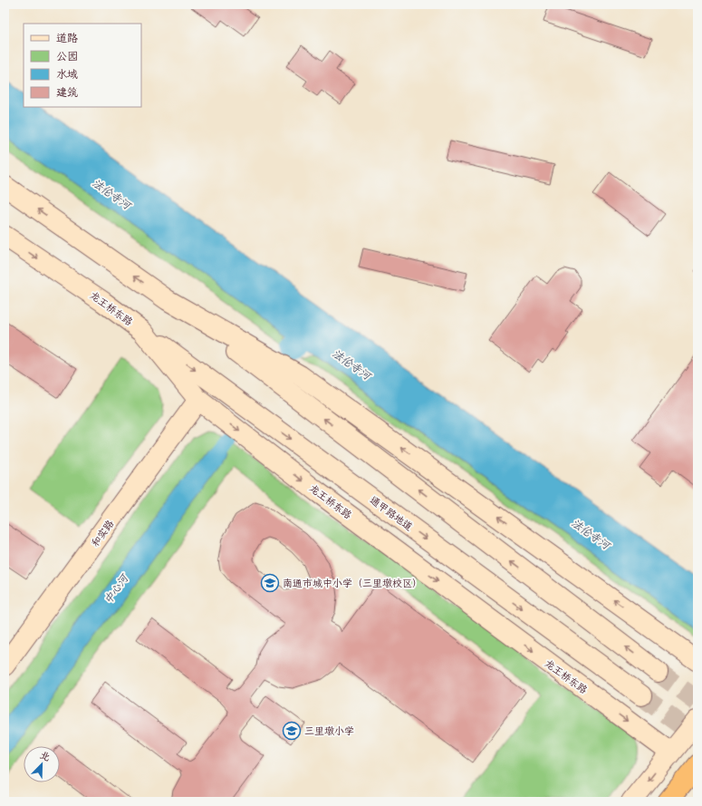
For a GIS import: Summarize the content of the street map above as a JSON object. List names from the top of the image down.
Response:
{
  "streets": {
    "main road": ["龙王桥东路", "通甲路地道", "和实路"]
  },
  "crossings": [
    ["龙王桥东路", "通甲路地道"],
    ["龙王桥东路", "和实路"]
  ],
  "water": ["法伦寺河", "中心河"],
  "places": {
    "school or university": ["南通市城中小学（三里墩校区）", "三里墩小学"]
  },
  "legend": [
    "道路",
    "公园",
    "水域",
    "建筑"
  ],
  "north": "top right"
}
